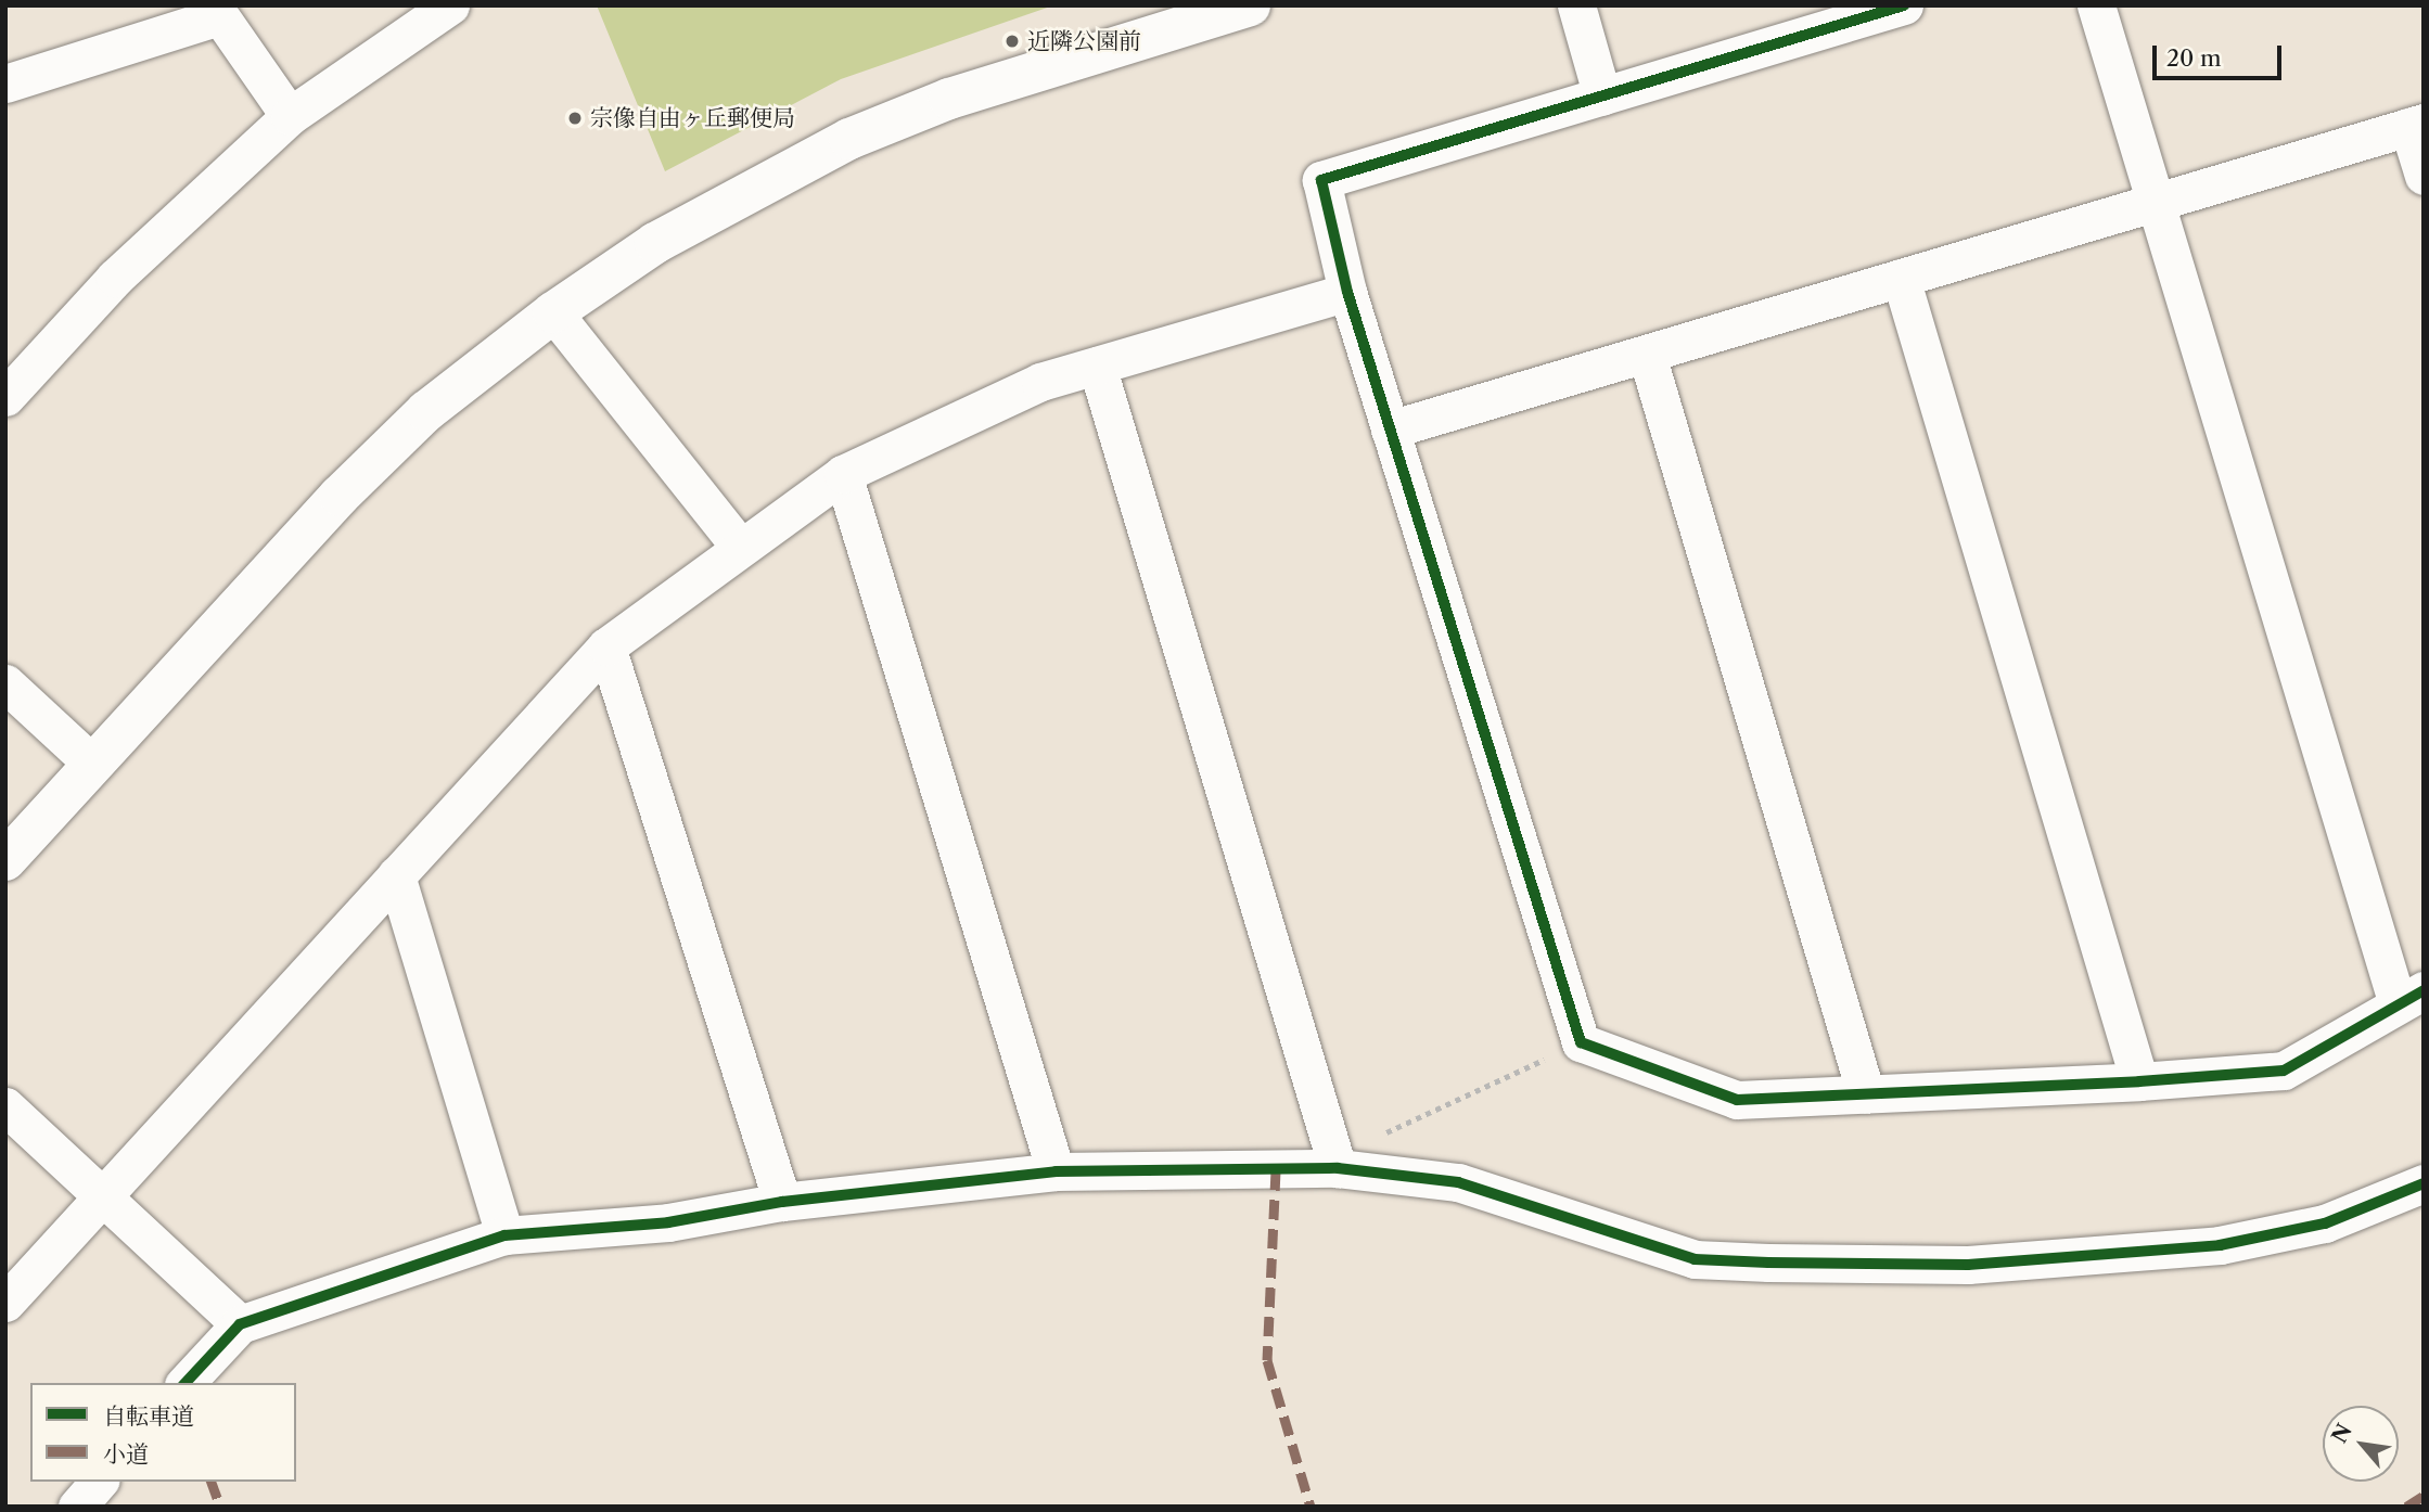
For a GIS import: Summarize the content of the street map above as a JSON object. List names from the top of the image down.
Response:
{
  "places": ["近隣公園前", "宗像自由ヶ丘郵便局"],
  "legend": ["自転車道", "小道"],
  "scale_bar": "20 m",
  "north": "top left"
}
